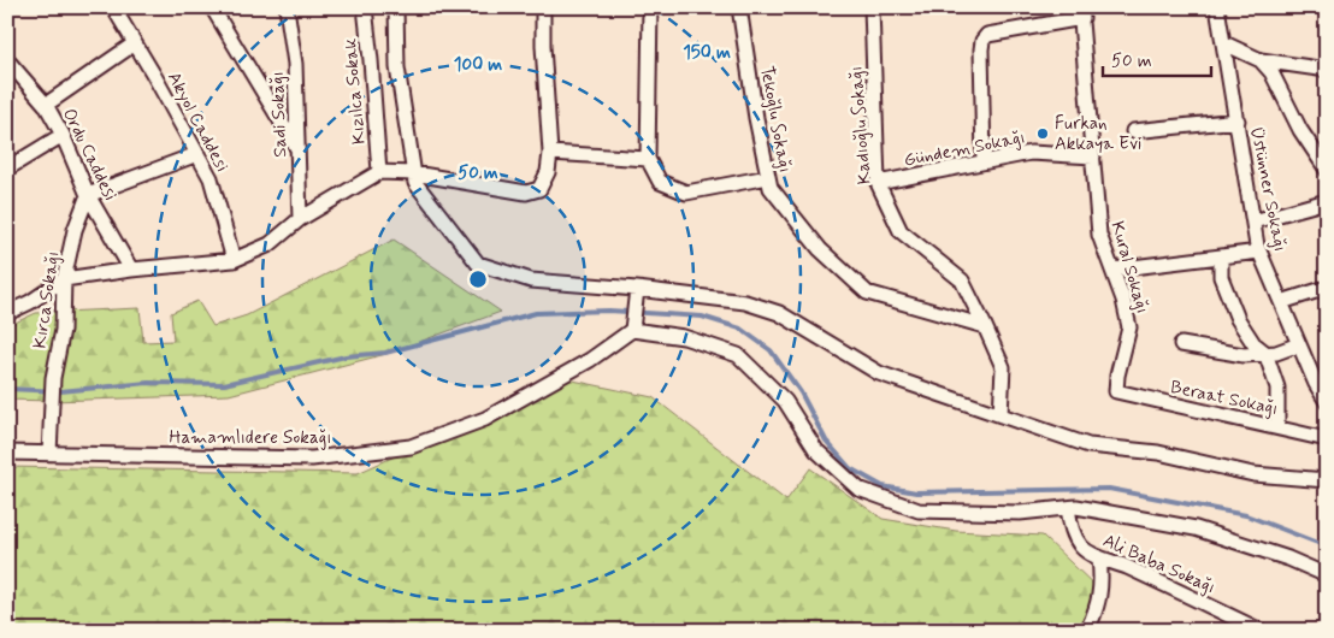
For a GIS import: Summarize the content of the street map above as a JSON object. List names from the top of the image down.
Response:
{
  "streets": {
    "street": [
      "Kızılca Sokak",
      "Sadi Sokağı",
      "Tekoğlu Sokağı",
      "Akyol Caddesi",
      "Kadıoğlu Sokağı",
      "Gündem Sokağı",
      "Ordu Caddesi",
      "Üstünner Sokağı",
      "Kural Sokağı",
      "Kırca Sokağı",
      "Beraat Sokağı",
      "Hamamlıdere Sokağı",
      "Ali Baba Sokağı"
    ]
  },
  "crossings": [
    ["Tekoğlu Sokağı", "Kadıoğlu Sokağı"],
    ["Kadıoğlu Sokağı", "Gündem Sokağı"],
    ["Gündem Sokağı", "Kural Sokağı"],
    ["Ordu Caddesi", "Kırca Sokağı"],
    ["Kural Sokağı", "Beraat Sokağı"],
    ["Kırca Sokağı", "Hamamlıdere Sokağı"]
  ],
  "places": ["Furkan Akkaya Evi"],
  "scale_bar": "50 m",
  "rings": ["150 m", "100 m", "50 m"]
}
